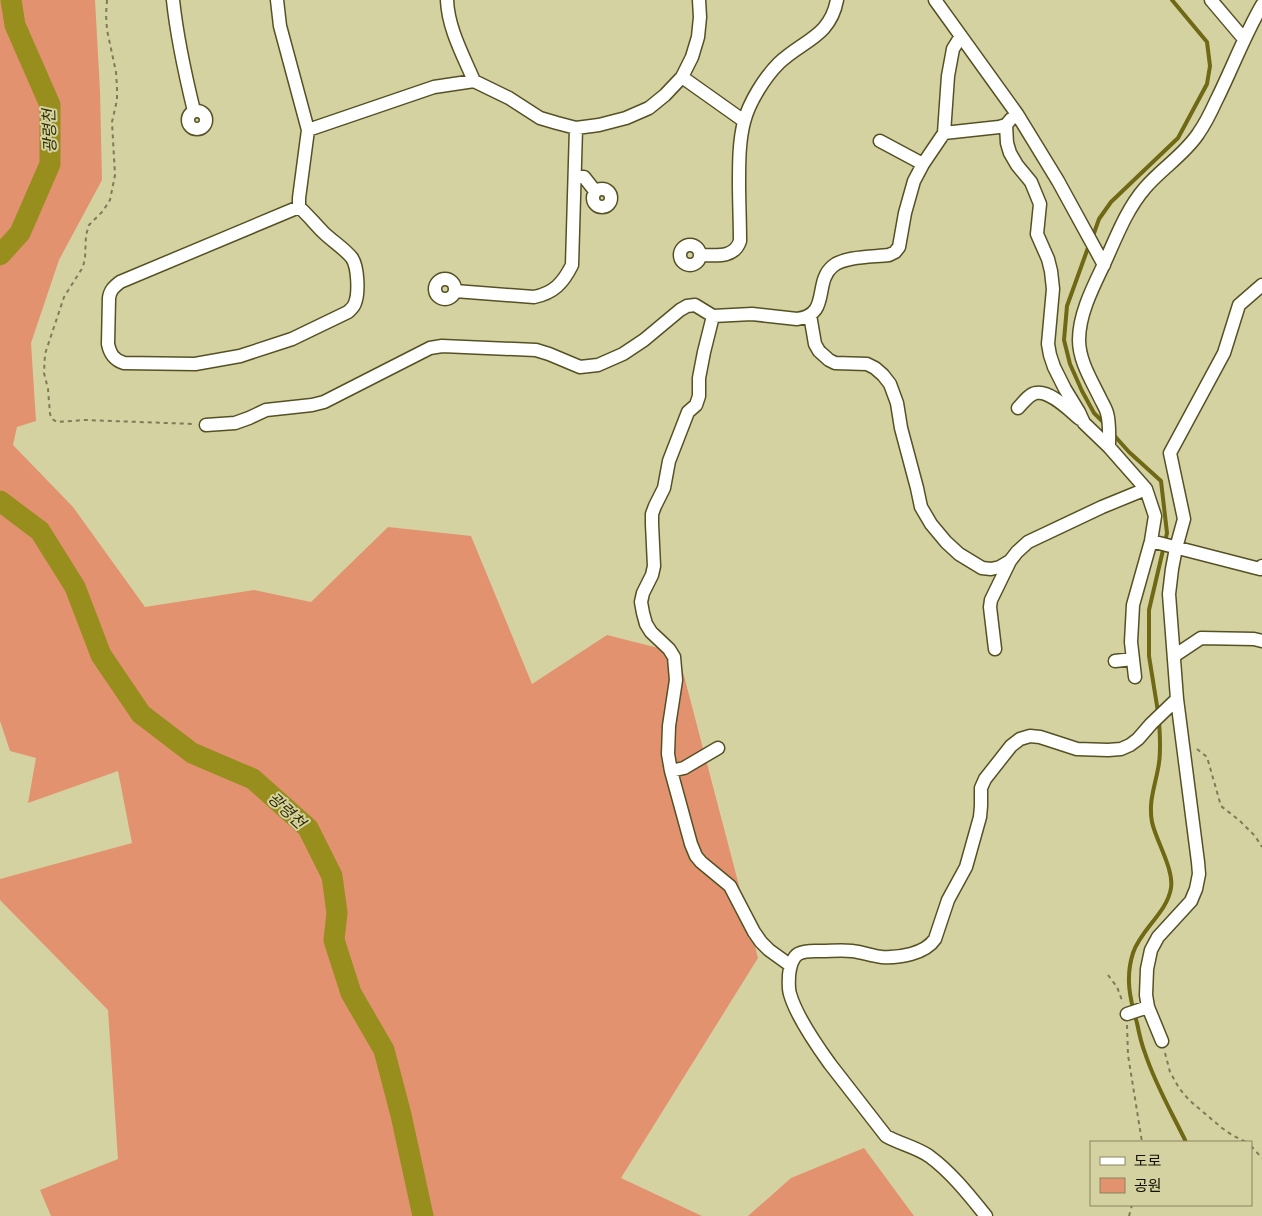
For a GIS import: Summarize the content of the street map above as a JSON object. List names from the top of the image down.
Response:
{
  "water": ["광령천"],
  "legend": ["도로", "공원"]
}
